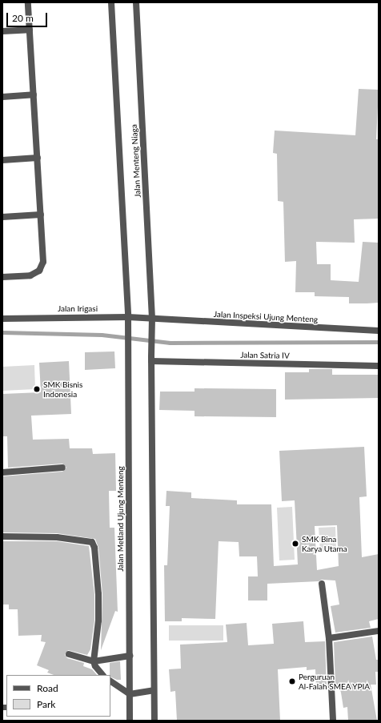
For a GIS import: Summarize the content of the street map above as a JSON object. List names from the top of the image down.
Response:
{
  "streets": {
    "street": [
      "Jalan Menteng Niaga",
      "Jalan Irigasi",
      "Jalan Inspeksi Ujung Menteng",
      "Jalan Satria IV",
      "Jalan Metland Ujung Menteng"
    ]
  },
  "crossings": [
    ["Jalan Menteng Niaga", "Jalan Irigasi"],
    ["Jalan Menteng Niaga", "Jalan Inspeksi Ujung Menteng"],
    ["Jalan Menteng Niaga", "Jalan Metland Ujung Menteng"],
    ["Jalan Irigasi", "Jalan Inspeksi Ujung Menteng"],
    ["Jalan Irigasi", "Jalan Metland Ujung Menteng"]
  ],
  "places": ["SMK Bisnis Indonesia", "SMK Bina Karya Utama", "Perguruan Al-Falah SMEA YPIA"],
  "legend": ["Road", "Park"],
  "scale_bar": "20 m"
}
